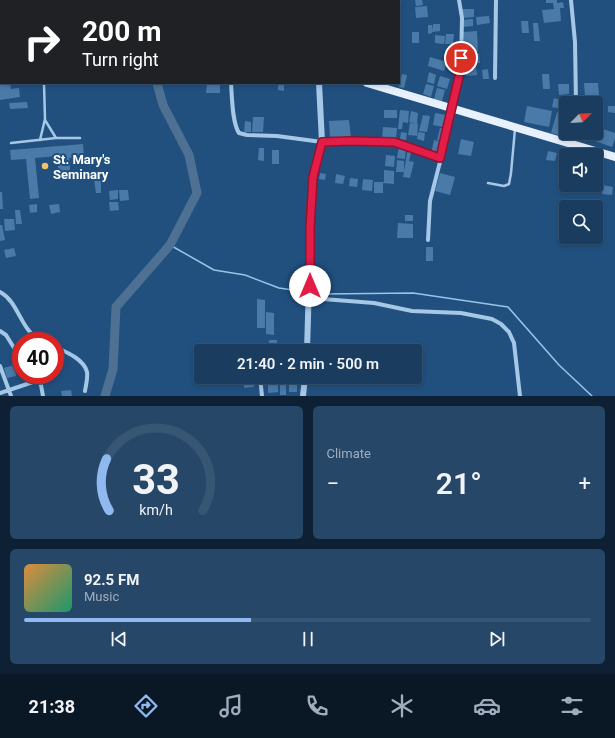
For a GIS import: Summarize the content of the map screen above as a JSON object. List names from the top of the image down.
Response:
{
  "places": ["St. Mary's Seminary"],
  "north": "top right",
  "page": {
    "turn": ["200 m", "Turn right"],
    "limit": "40",
    "trip": "21:40 · 2 min · 500 m",
    "tile": "Climate",
    "heat": ["−", "21°", "+"],
    "song": ["92.5 FM", "Music"],
    "tabs": "21:38",
    "gauge": ["33", "km/h"]
  }
}
